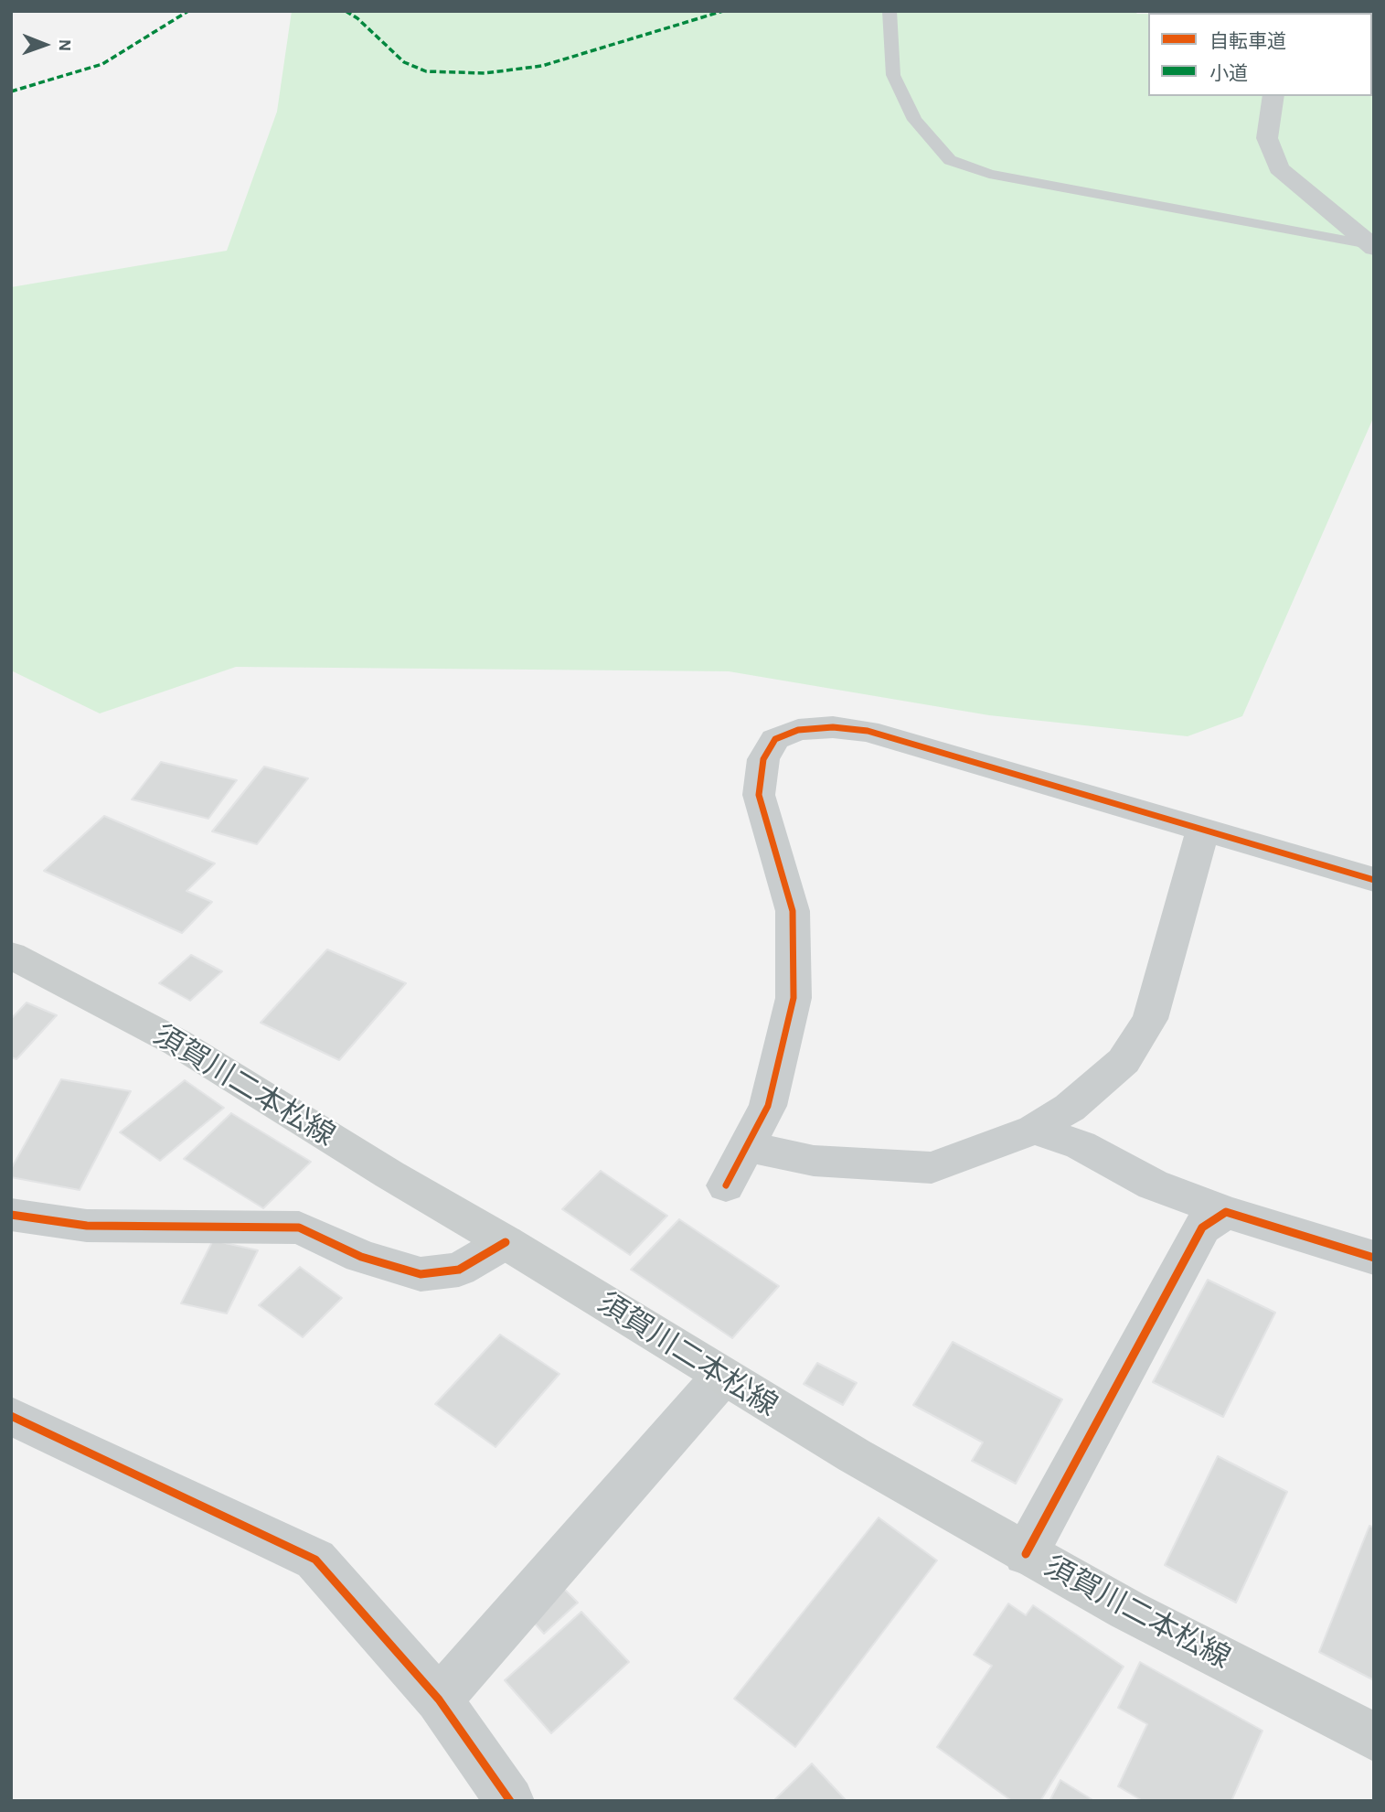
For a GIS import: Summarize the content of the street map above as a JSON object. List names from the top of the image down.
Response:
{
  "streets": {
    "main road": ["須賀川二本松線"]
  },
  "legend": ["自転車道", "小道"],
  "north": "right"
}
